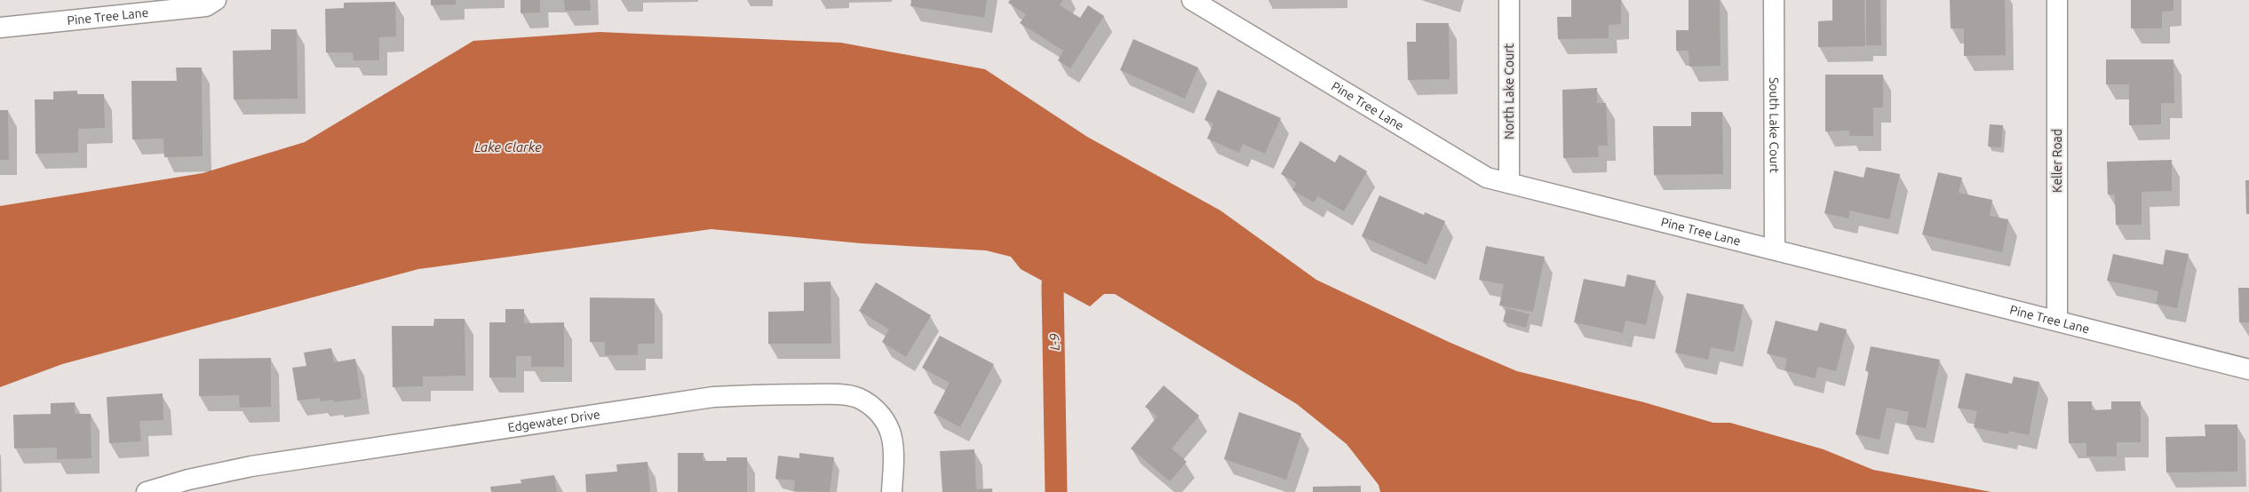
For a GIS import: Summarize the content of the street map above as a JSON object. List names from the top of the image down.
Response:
{
  "streets": {
    "street": [
      "Pine Tree Lane",
      "North Lake Court",
      "South Lake Court",
      "Keller Road",
      "Edgewater Drive"
    ]
  },
  "crossings": [
    ["Pine Tree Lane", "North Lake Court"],
    ["Pine Tree Lane", "South Lake Court"],
    ["Pine Tree Lane", "Keller Road"]
  ],
  "water": ["Lake Clarke", "L-9"]
}
